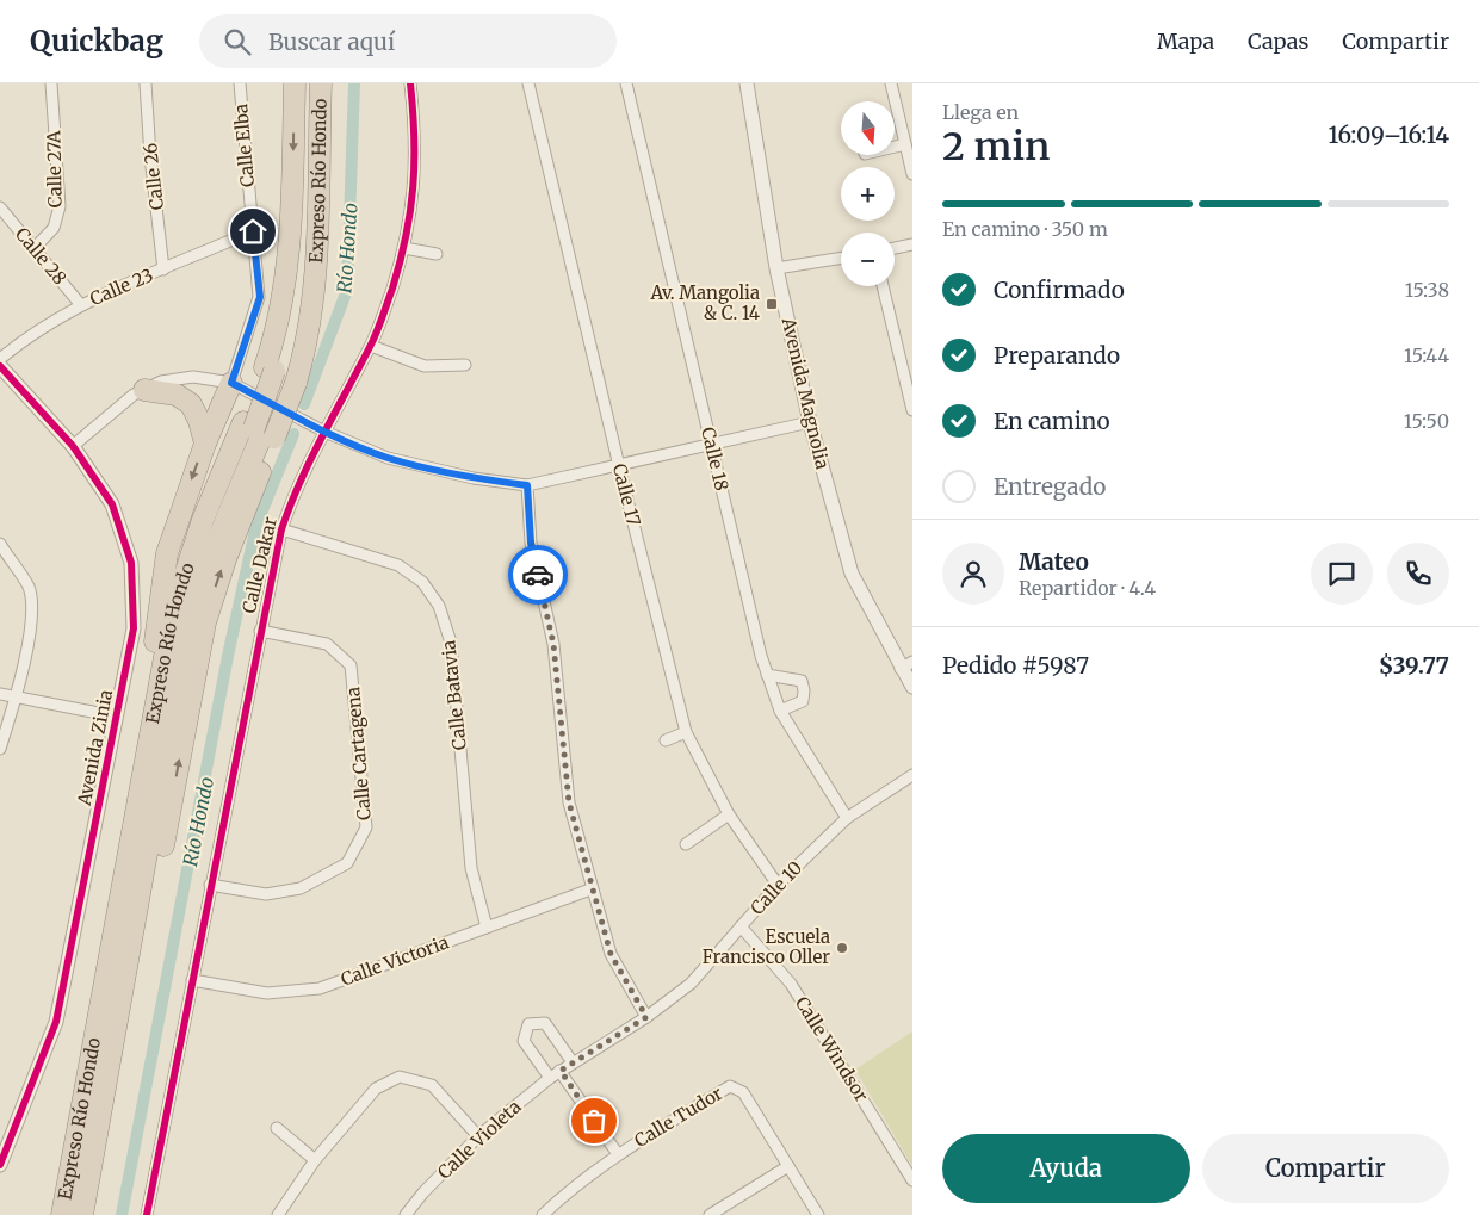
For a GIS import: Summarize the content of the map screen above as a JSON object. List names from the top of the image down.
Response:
{
  "streets": {
    "highway": ["Expreso Río Hondo"],
    "street": [
      "Calle Elba",
      "Calle 27A",
      "Calle 26",
      "Calle 28",
      "Calle 23",
      "Avenida Magnolia",
      "Calle 18",
      "Calle 17",
      "Calle Dakar",
      "Calle Batavia",
      "Avenida Zinia",
      "Calle Cartagena",
      "Calle 10",
      "Calle Victoria",
      "Calle Windsor",
      "Calle Tudor",
      "Calle Violeta"
    ]
  },
  "crossings": [
    ["Calle Elba", "Calle 23"],
    ["Calle 27A", "Calle 28"],
    ["Calle 26", "Calle 23"],
    ["Calle 28", "Calle 23"],
    ["Calle 18", "Calle 10"],
    ["Calle 17", "Calle 10"],
    ["Calle Dakar", "Calle Batavia"],
    ["Calle Dakar", "Calle Cartagena"],
    ["Calle Dakar", "Calle Victoria"],
    ["Calle Batavia", "Calle Victoria"],
    ["Calle 10", "Calle Windsor"],
    ["Calle 10", "Calle Violeta"]
  ],
  "water": ["Río Hondo"],
  "places": {
    "transit": ["Av. Mangolia & C. 14"],
    "other": ["Escuela Francisco Oller"]
  },
  "north": "bottom",
  "page": {
    "header": "Quickbag",
    "search": "Buscar aquí",
    "nav": ["Mapa", "Capas", "Compartir"],
    "heading": ["2 min", "Llega en", "16:09–16:14"],
    "panel": [
      "Mateo",
      "Repartidor · 4.4",
      "Pedido #5987",
      "$39.77"
    ],
    "map_buttons": ["+", "−"],
    "bar": "En camino · 350 m",
    "list": [
      ["Confirmado", "15:38"],
      ["Preparando", "15:44"],
      ["En camino", "15:50"],
      "Entregado"
    ],
    "buttons": ["Ayuda", "Compartir"]
  }
}
